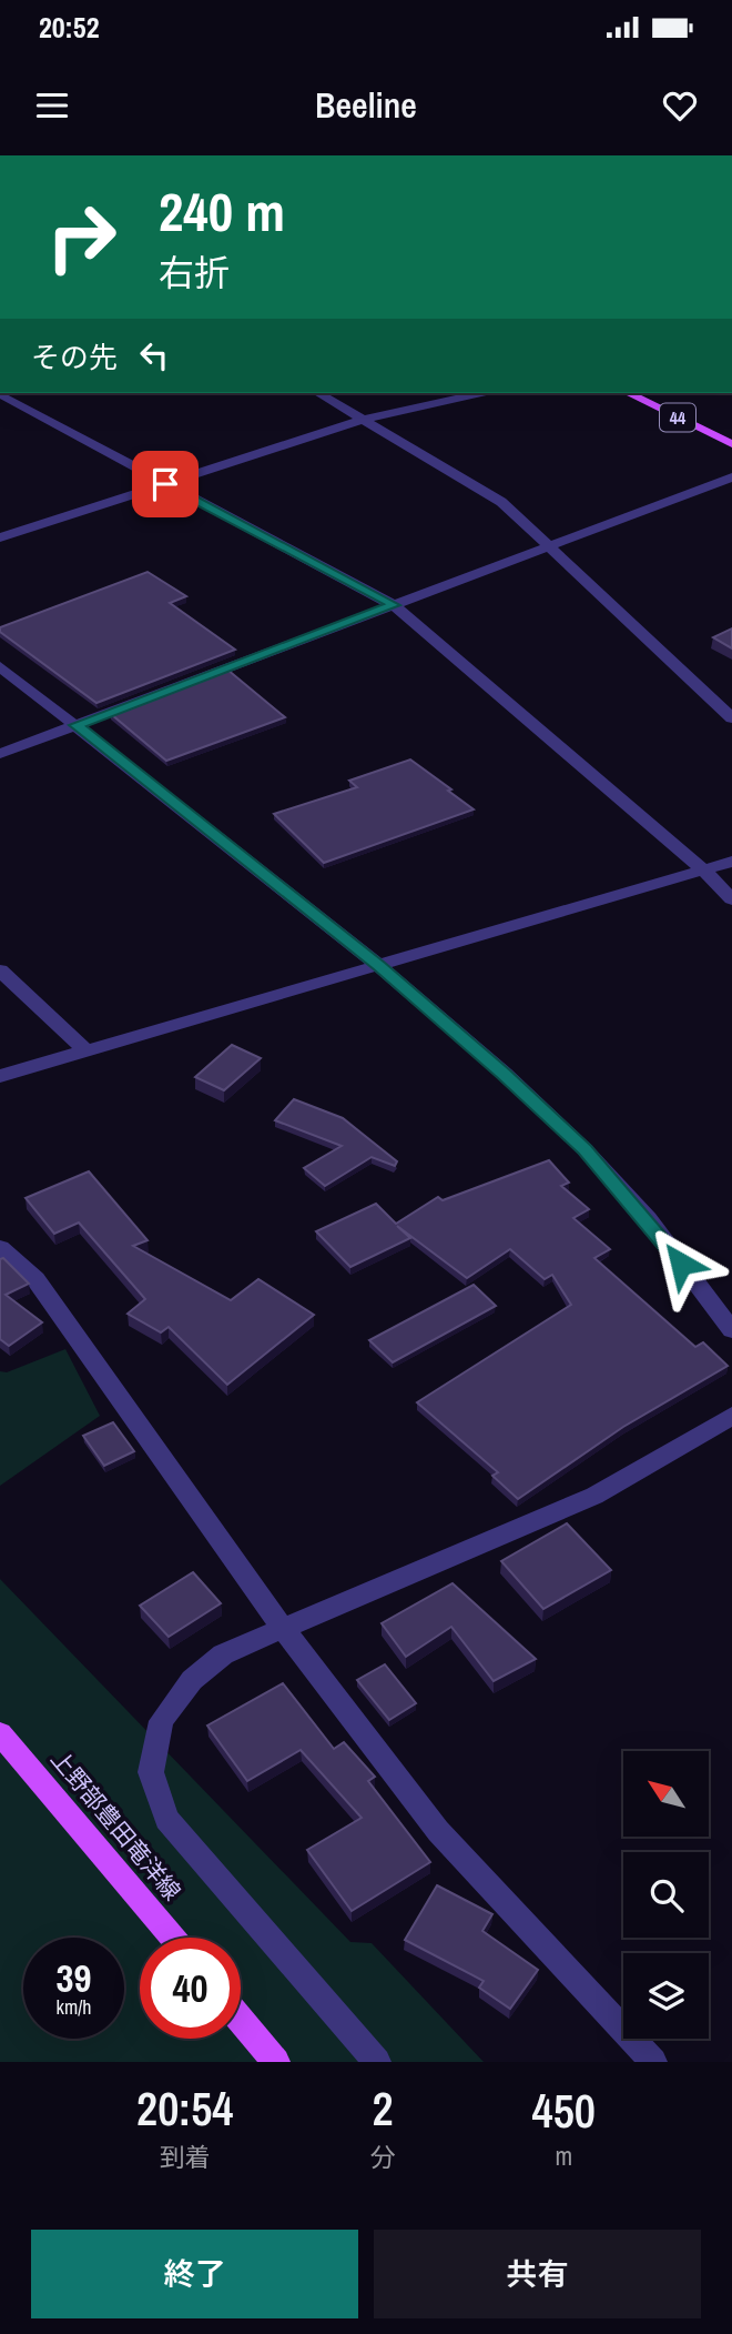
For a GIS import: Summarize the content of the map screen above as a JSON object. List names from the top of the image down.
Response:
{
  "streets": {
    "main road": ["44", "上野部豊田竜洋線"]
  },
  "north": "top left",
  "page": {
    "status": "20:52",
    "header": "Beeline",
    "turn": ["240 m", "右折"],
    "then": "その先",
    "speed": "39 km/h",
    "limit": "40",
    "eta": [
      "20:54",
      "到着",
      "2",
      "分",
      "450",
      "m"
    ],
    "buttons": ["終了", "共有"]
  }
}
